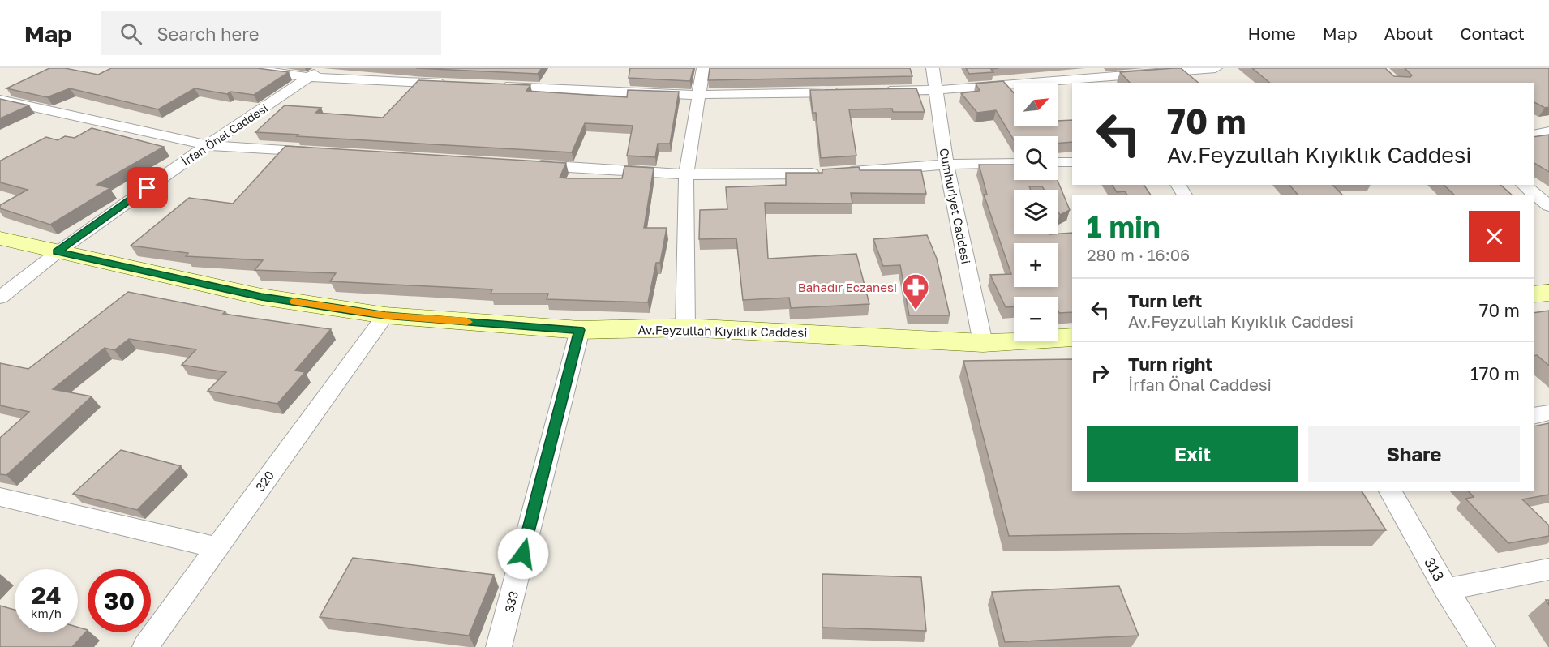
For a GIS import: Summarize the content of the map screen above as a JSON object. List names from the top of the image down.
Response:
{
  "streets": {
    "street": [
      "İrfan Önal Caddesi",
      "Cumhuriyet Caddesi",
      "Av.Feyzullah Kıyıklık Caddesi",
      "320",
      "313",
      "333"
    ]
  },
  "crossings": [
    ["İrfan Önal Caddesi", "Av.Feyzullah Kıyıklık Caddesi"],
    ["Cumhuriyet Caddesi", "Av.Feyzullah Kıyıklık Caddesi"],
    ["Av.Feyzullah Kıyıklık Caddesi", "320"],
    ["Av.Feyzullah Kıyıklık Caddesi", "333"]
  ],
  "places": {
    "pharmacy": ["Bahadır Eczanesi"]
  },
  "north": "top right",
  "page": {
    "header": "Map",
    "search": "Search here",
    "nav": [
      "Home",
      "Map",
      "About",
      "Contact"
    ],
    "map_buttons": ["+", "−"],
    "turn": ["70 m", "Av.Feyzullah Kıyıklık Caddesi"],
    "heading": ["1 min", "280 m · 16:06"],
    "list": [
      {
        "name": "Turn left",
        "note": "Av.Feyzullah Kıyıklık Caddesi",
        "value": "70 m"
      },
      {
        "name": "Turn right",
        "note": "İrfan Önal Caddesi",
        "value": "170 m"
      }
    ],
    "buttons": ["Exit", "Share"],
    "speed": "24 km/h",
    "limit": "30"
  }
}
